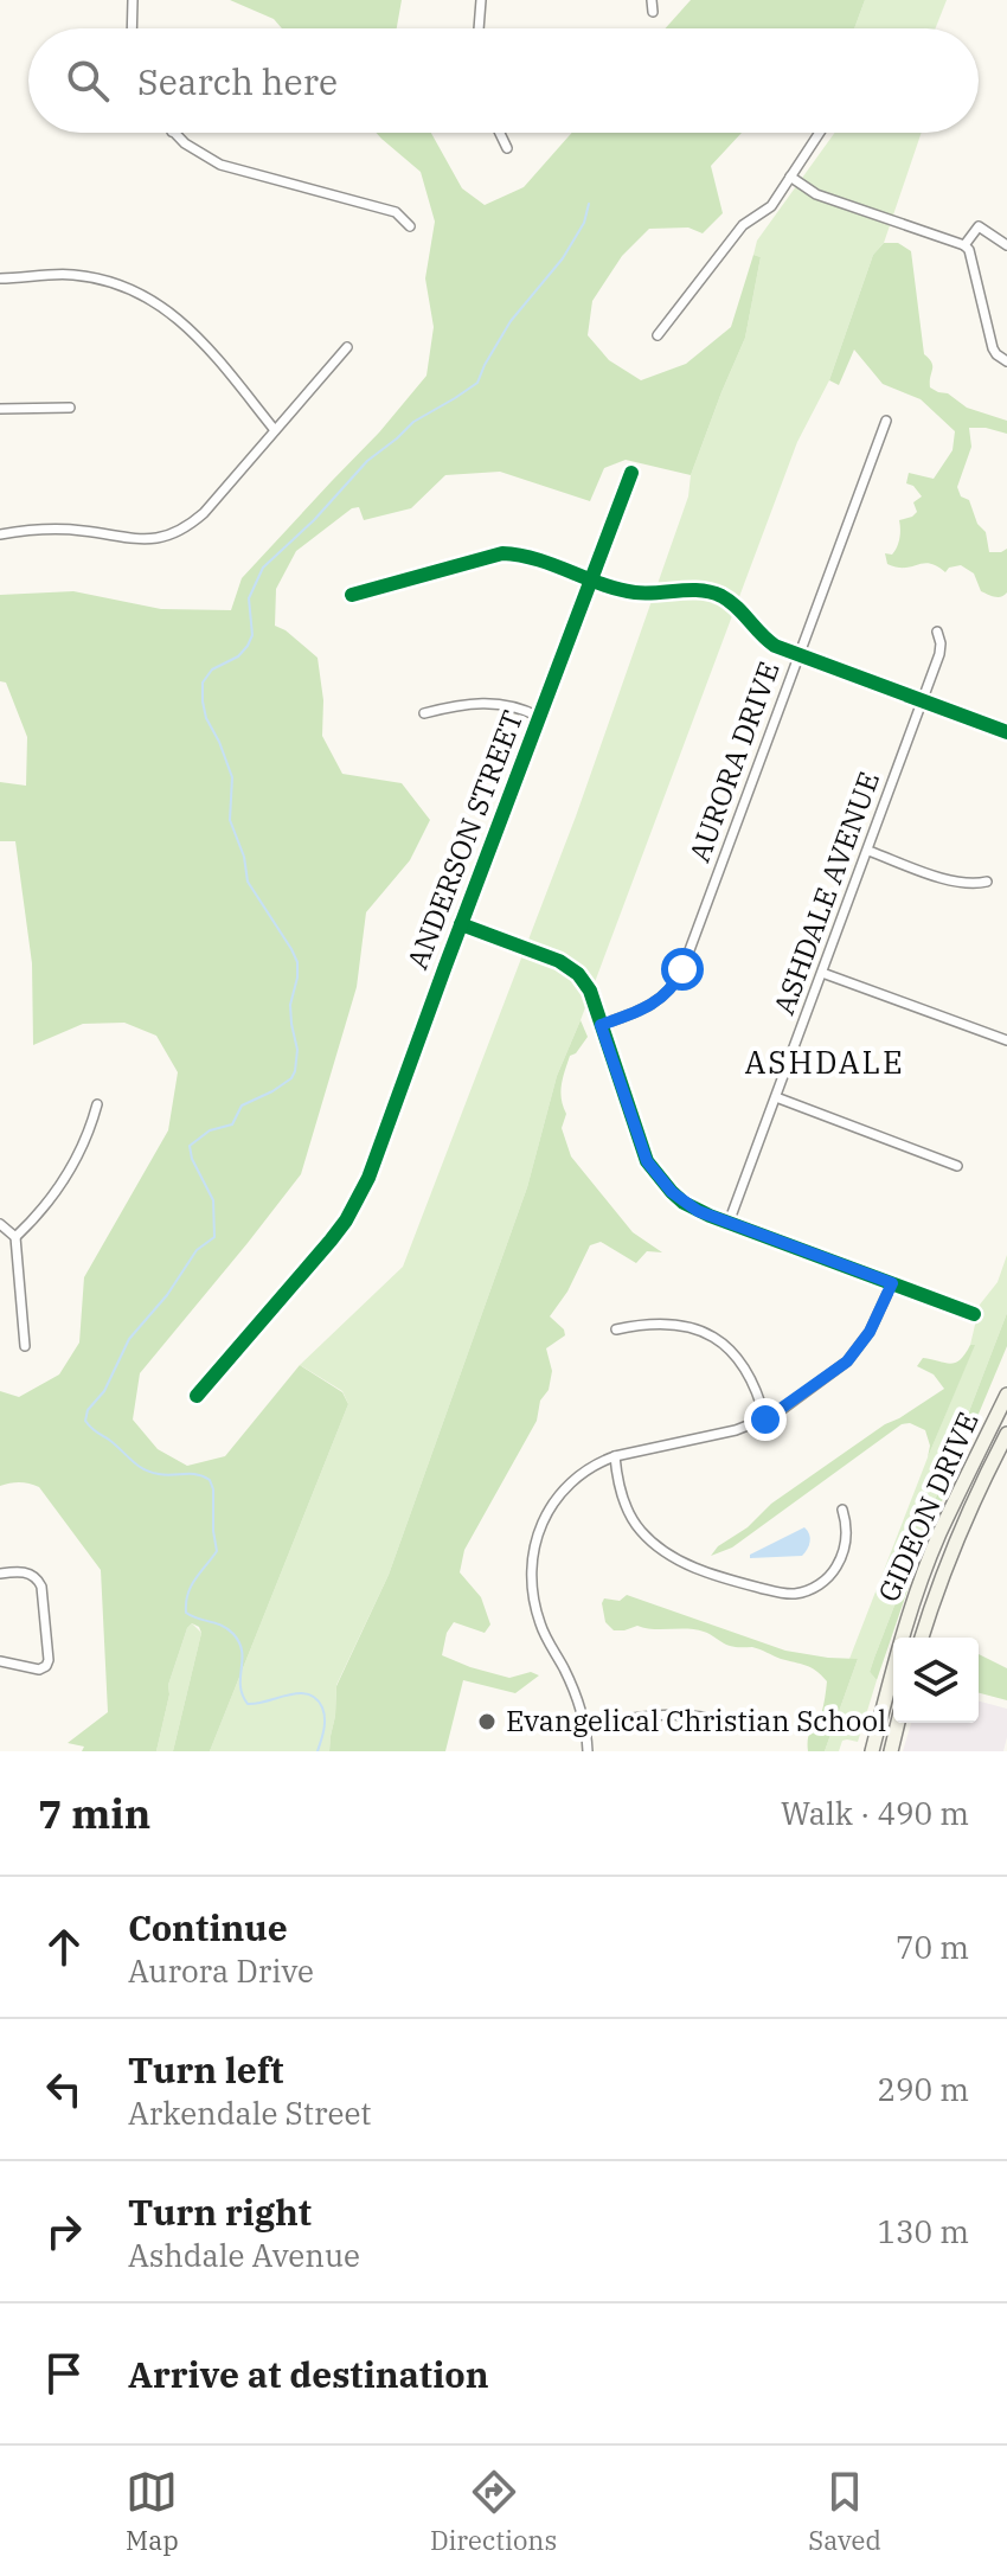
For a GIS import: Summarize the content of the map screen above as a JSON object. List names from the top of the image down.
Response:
{
  "streets": {
    "main road": ["GIDEON DRIVE"],
    "street": ["AURORA DRIVE", "ANDERSON STREET", "ASHDALE AVENUE"]
  },
  "districts": ["ASHDALE"],
  "places": ["Evangelical Christian School"],
  "page": {
    "search": "Search here",
    "heading": ["7 min", "Walk · 490 m"],
    "list": [
      ["Continue", "Aurora Drive", "70 m"],
      ["Turn left", "Arkendale Street", "290 m"],
      ["Turn right", "Ashdale Avenue", "130 m"],
      "Arrive at destination"
    ],
    "nav": ["Map", "Directions", "Saved"]
  }
}
